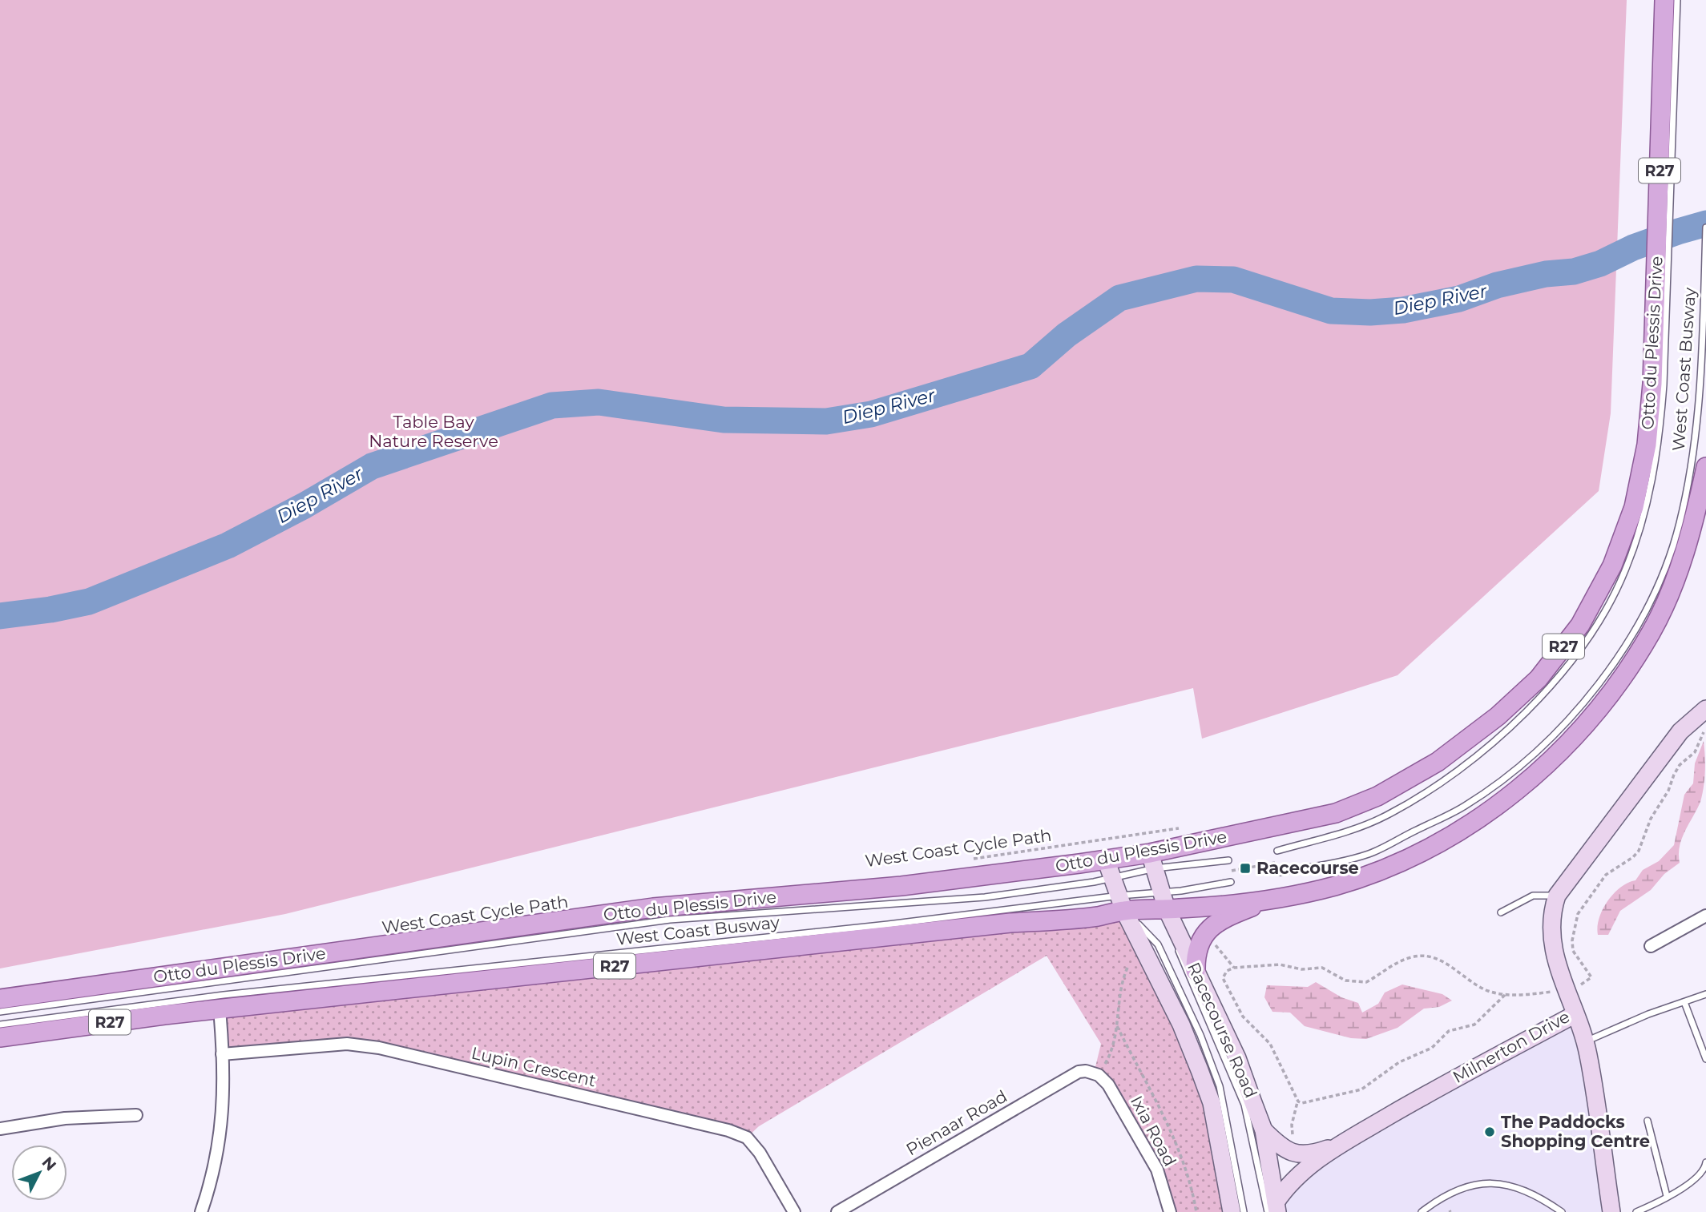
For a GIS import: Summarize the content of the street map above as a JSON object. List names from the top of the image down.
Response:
{
  "streets": {
    "main road": ["R27", "Otto du Plessis Drive"],
    "street": [
      "Racecourse Road",
      "Milnerton Drive",
      "Lupin Crescent",
      "Pienaar Road",
      "Ixia Road"
    ],
    "lane": ["West Coast Busway"],
    "path": ["West Coast Cycle Path"]
  },
  "crossings": [
    ["R27", "West Coast Busway"],
    ["R27", "Racecourse Road"],
    ["Otto du Plessis Drive", "West Coast Busway"],
    ["Otto du Plessis Drive", "Racecourse Road"],
    ["West Coast Busway", "Racecourse Road"],
    ["Racecourse Road", "Milnerton Drive"],
    ["Pienaar Road", "Ixia Road"]
  ],
  "water": ["Diep River"],
  "parks": ["Table Bay Nature Reserve"],
  "places": {
    "transit": ["Racecourse"],
    "other": ["The Paddocks Shopping Centre"]
  },
  "north": "top right"
}
